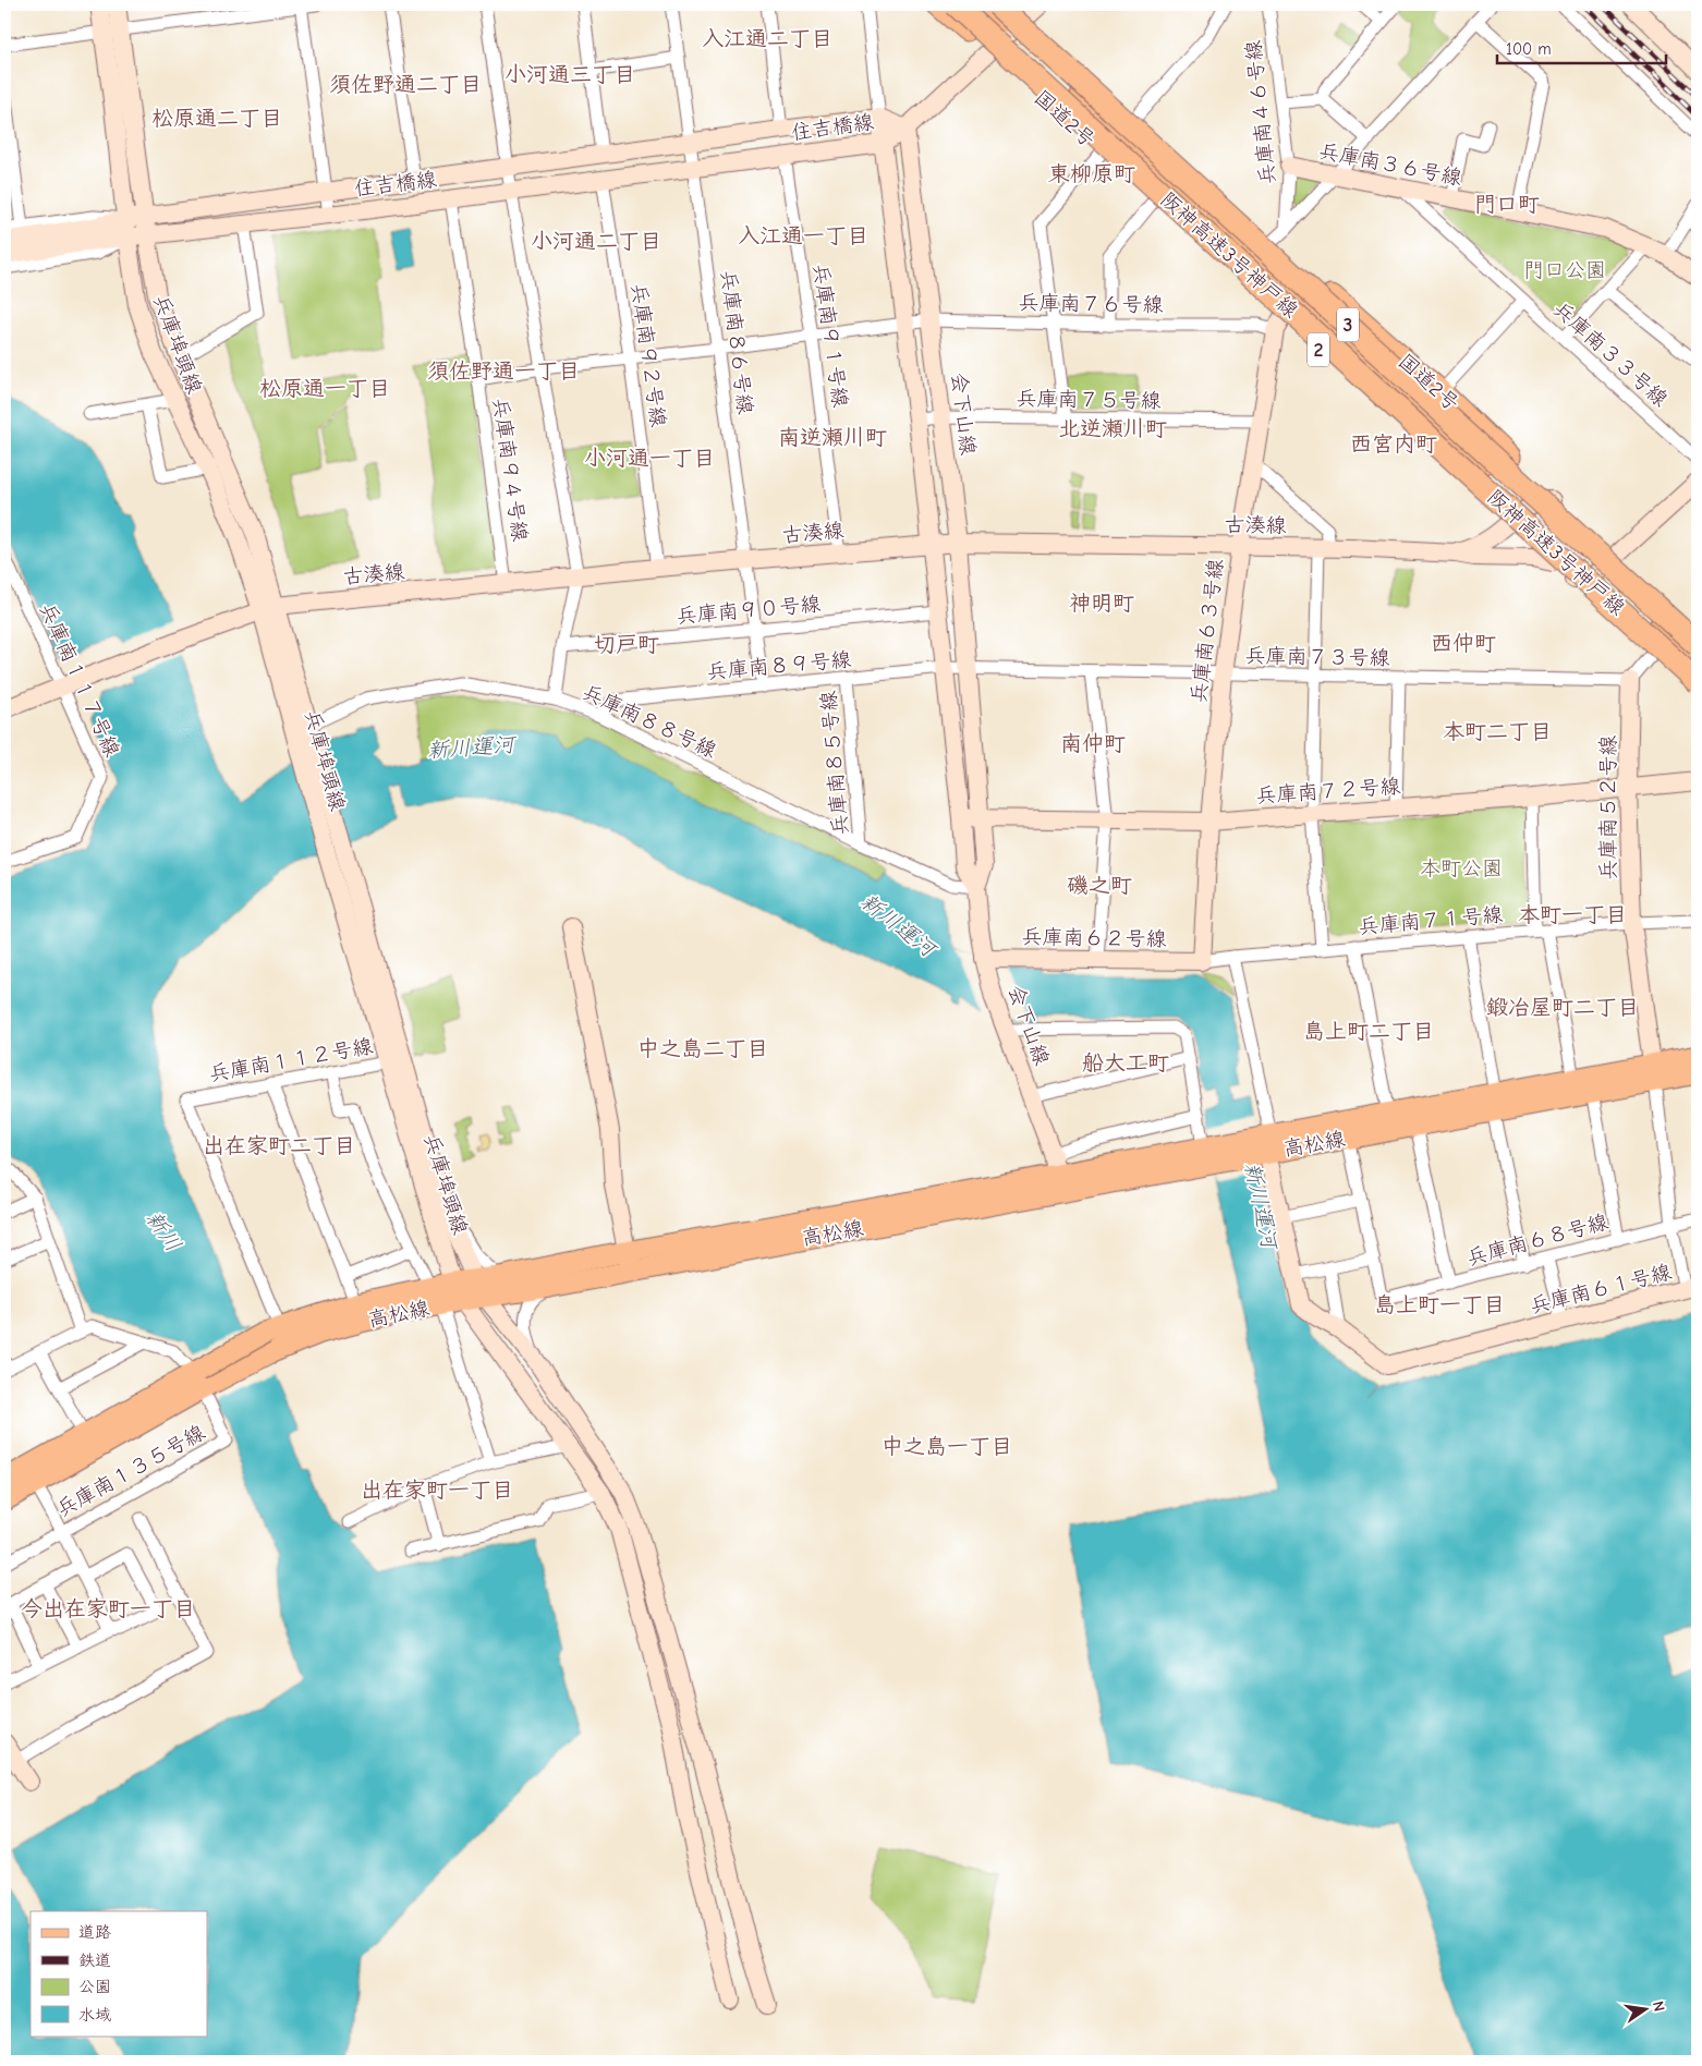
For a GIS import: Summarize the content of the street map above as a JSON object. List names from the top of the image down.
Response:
{
  "streets": {
    "highway": [
      "国道2号",
      "阪神高速3号神戸線",
      "3",
      "2"
    ],
    "main road": ["高松線"],
    "street": [
      "兵庫南４６号線",
      "住吉橋線",
      "兵庫南３６号線",
      "兵庫南７６号線",
      "兵庫南９１号線",
      "兵庫南８６号線",
      "兵庫埠頭線",
      "兵庫南３３号線",
      "兵庫南９２号線",
      "兵庫南７５号線",
      "会下山線",
      "兵庫南９４号線",
      "古湊線",
      "兵庫南９０号線",
      "兵庫南６３号線",
      "兵庫南７３号線",
      "兵庫南８９号線",
      "兵庫南１１７号線",
      "兵庫南８８号線",
      "兵庫南８５号線",
      "兵庫南７２号線",
      "兵庫南５２号線",
      "兵庫南７１号線",
      "兵庫南６２号線",
      "兵庫南１１２号線",
      "兵庫南６８号線",
      "兵庫南６１号線",
      "兵庫南１３５号線"
    ]
  },
  "crossings": [
    ["兵庫南４６号線", "国道2号"],
    ["兵庫南４６号線", "兵庫南３６号線"],
    ["国道2号", "阪神高速3号神戸線"],
    ["国道2号", "兵庫南７６号線"],
    ["国道2号", "3"],
    ["国道2号", "古湊線"],
    ["国道2号", "兵庫南６３号線"],
    ["住吉橋線", "兵庫南９１号線"],
    ["住吉橋線", "兵庫南８６号線"],
    ["住吉橋線", "兵庫埠頭線"],
    ["住吉橋線", "兵庫南９２号線"],
    ["住吉橋線", "会下山線"],
    ["住吉橋線", "兵庫南９４号線"],
    ["兵庫南３６号線", "兵庫南３３号線"],
    ["阪神高速3号神戸線", "3"],
    ["兵庫南７６号線", "兵庫南９１号線"],
    ["兵庫南７６号線", "兵庫南８６号線"],
    ["兵庫南７６号線", "兵庫南９２号線"],
    ["兵庫南７６号線", "会下山線"],
    ["兵庫南７６号線", "兵庫南９４号線"],
    ["兵庫南７６号線", "兵庫南６３号線"],
    ["兵庫南９１号線", "古湊線"],
    ["兵庫南８６号線", "古湊線"],
    ["兵庫南８６号線", "兵庫南９０号線"],
    ["兵庫南８６号線", "兵庫南８９号線"],
    ["兵庫埠頭線", "古湊線"],
    ["兵庫埠頭線", "兵庫南８８号線"],
    ["兵庫埠頭線", "兵庫南１１２号線"],
    ["兵庫埠頭線", "高松線"],
    ["兵庫南９２号線", "古湊線"],
    ["兵庫南７５号線", "会下山線"],
    ["兵庫南７５号線", "兵庫南６３号線"],
    ["会下山線", "古湊線"],
    ["会下山線", "兵庫南９０号線"],
    ["会下山線", "兵庫南７３号線"],
    ["会下山線", "兵庫南８９号線"],
    ["会下山線", "兵庫南８８号線"],
    ["会下山線", "兵庫南７２号線"],
    ["会下山線", "兵庫南６２号線"],
    ["会下山線", "高松線"],
    ["兵庫南９４号線", "古湊線"],
    ["古湊線", "兵庫南６３号線"],
    ["古湊線", "兵庫南１１７号線"],
    ["兵庫南６３号線", "兵庫南７３号線"],
    ["兵庫南６３号線", "兵庫南７２号線"],
    ["兵庫南６３号線", "兵庫南６２号線"],
    ["兵庫南７３号線", "兵庫南８９号線"],
    ["兵庫南７３号線", "兵庫南５２号線"],
    ["兵庫南８９号線", "兵庫南８８号線"],
    ["兵庫南８９号線", "兵庫南８５号線"],
    ["兵庫南８８号線", "兵庫南８５号線"],
    ["兵庫南７２号線", "兵庫南５２号線"],
    ["兵庫南５２号線", "兵庫南７１号線"],
    ["兵庫南５２号線", "高松線"],
    ["兵庫南５２号線", "兵庫南６８号線"],
    ["兵庫南５２号線", "兵庫南６１号線"],
    ["兵庫南７１号線", "兵庫南６２号線"],
    ["兵庫南１１２号線", "高松線"],
    ["高松線", "兵庫南６１号線"],
    ["高松線", "兵庫南１３５号線"]
  ],
  "districts": [
    "入江通二丁目",
    "小河通三丁目",
    "須佐野通二丁目",
    "松原通二丁目",
    "東柳原町",
    "門口町",
    "入江通一丁目",
    "小河通二丁目",
    "須佐野通一丁目",
    "松原通一丁目",
    "北逆瀬川町",
    "南逆瀬川町",
    "西宮内町",
    "小河通一丁目",
    "神明町",
    "西仲町",
    "切戸町",
    "本町二丁目",
    "南仲町",
    "磯之町",
    "本町一丁目",
    "鍛冶屋町二丁目",
    "島上町二丁目",
    "中之島二丁目",
    "船大工町",
    "出在家町二丁目",
    "島上町一丁目",
    "中之島一丁目",
    "出在家町一丁目",
    "今出在家町一丁目"
  ],
  "water": ["新川運河", "新川"],
  "parks": ["門口公園", "本町公園"],
  "legend": [
    "道路",
    "鉄道",
    "公園",
    "水域"
  ],
  "scale_bar": "100 m",
  "north": "right"
}
